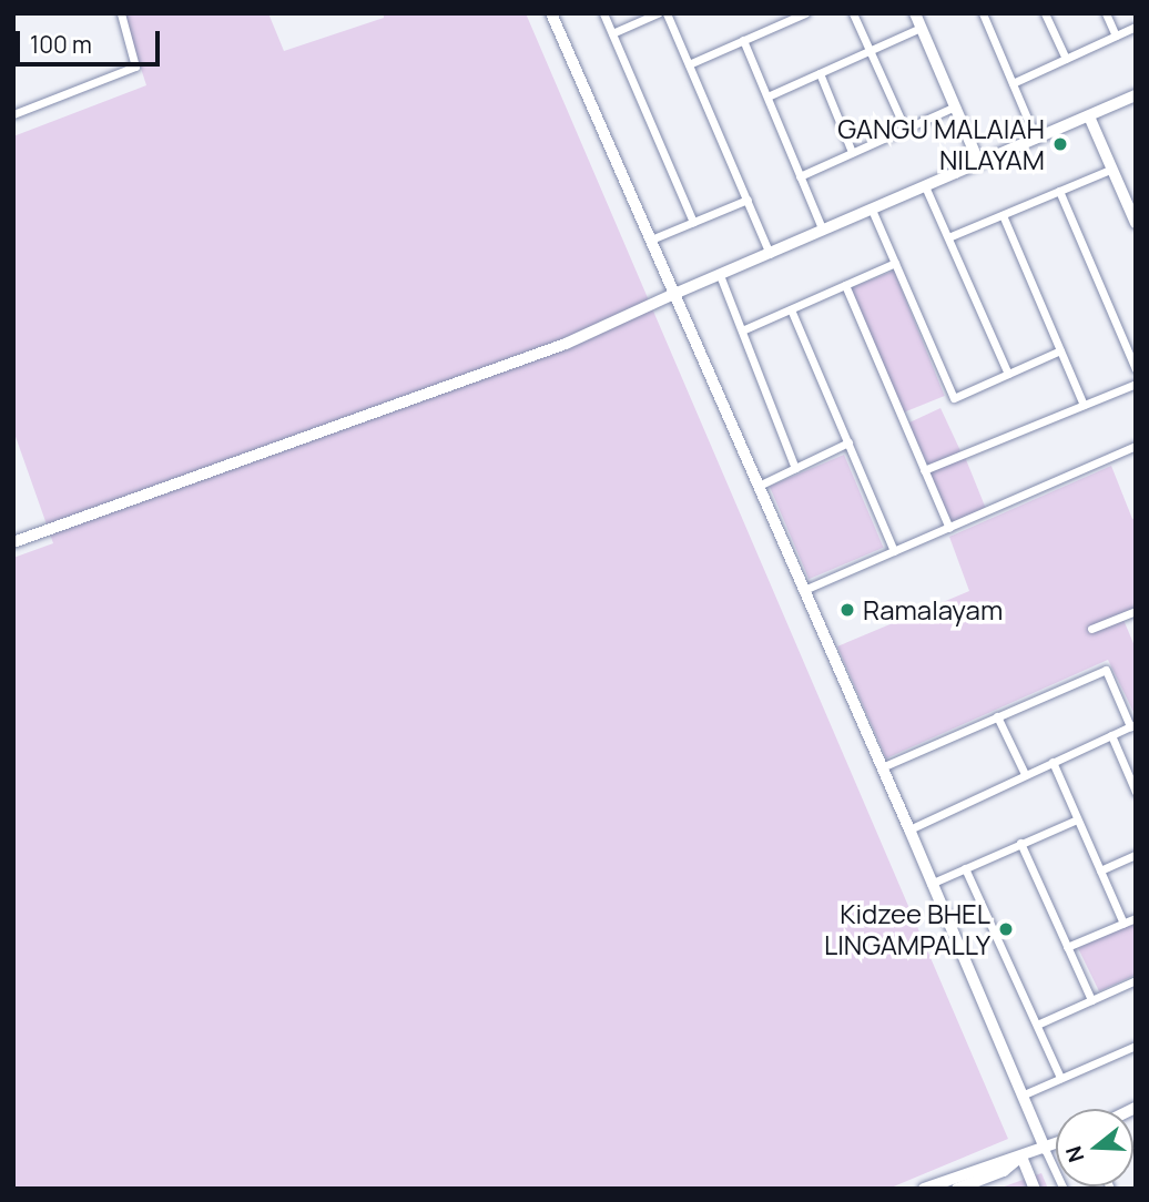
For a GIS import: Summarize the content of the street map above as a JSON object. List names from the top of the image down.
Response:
{
  "places": ["GANGU MALAIAH NILAYAM", "Ramalayam", "Kidzee BHEL LINGAMPALLY"],
  "scale_bar": "100 m",
  "north": "left"
}
